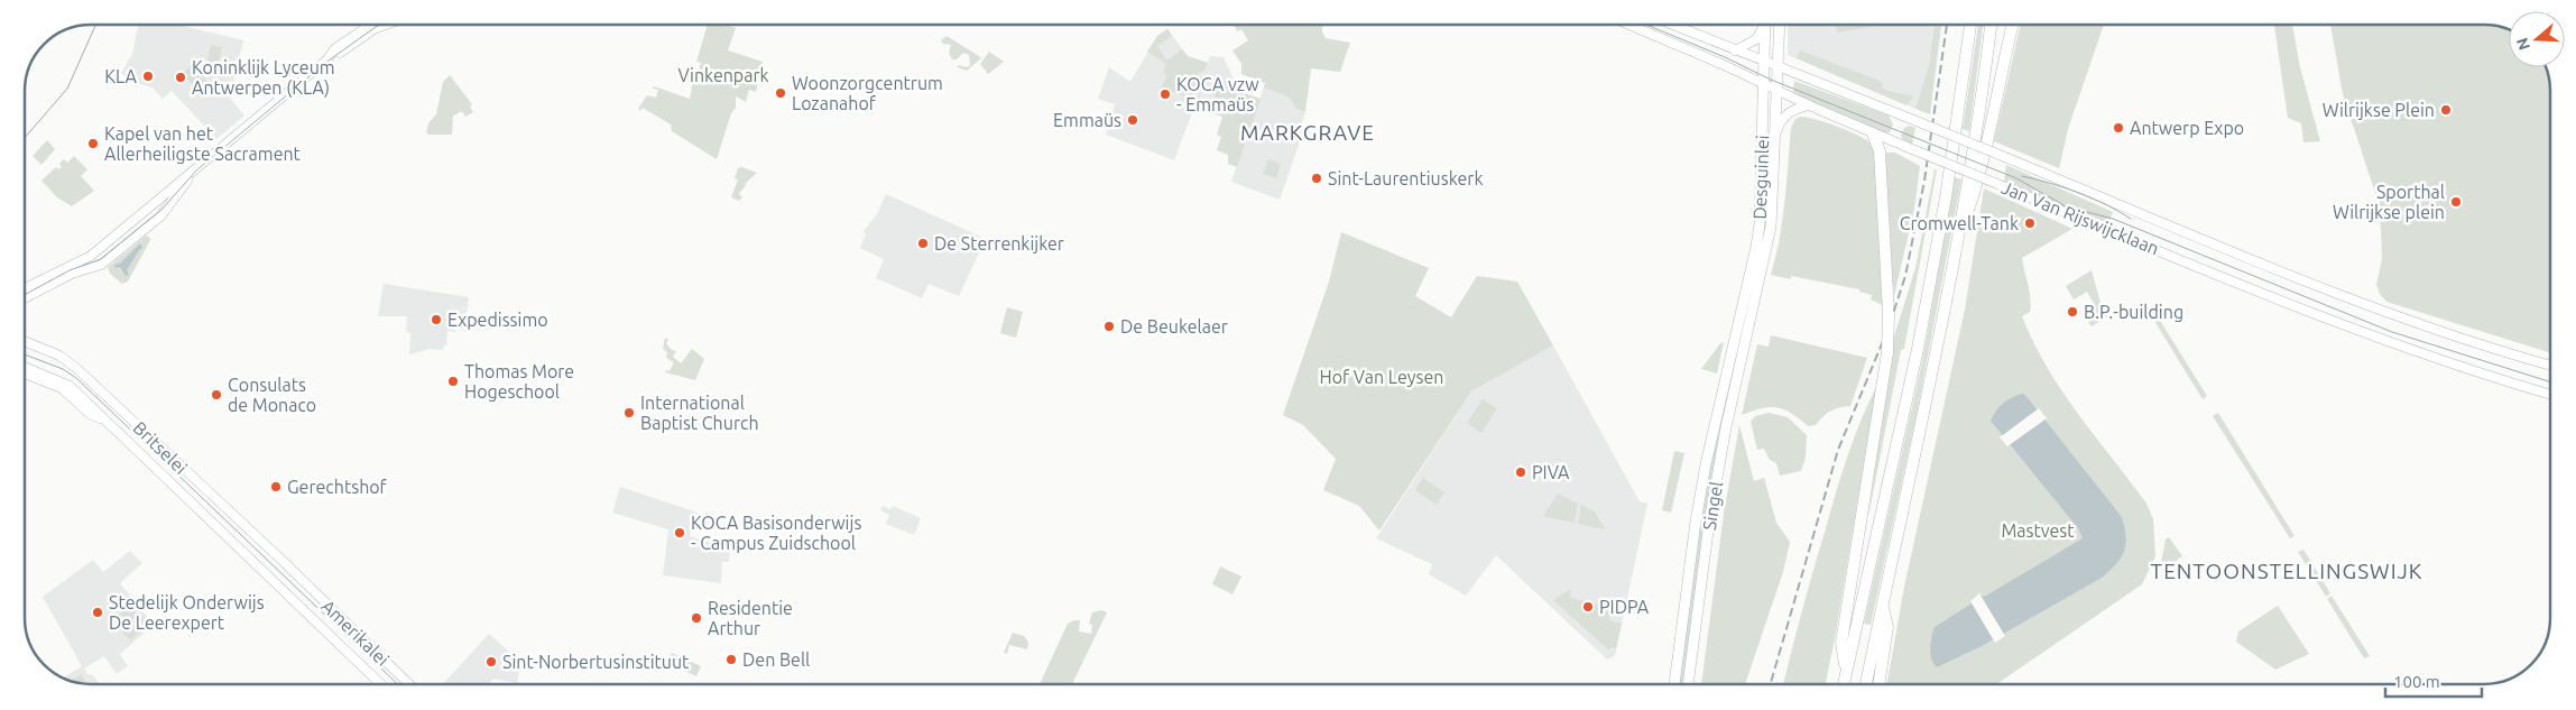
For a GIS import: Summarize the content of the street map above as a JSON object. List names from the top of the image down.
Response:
{
  "streets": {
    "main road": [
      "Desguinlei",
      "Jan Van Rijswijcklaan",
      "Britselei",
      "Singel",
      "Amerikalei"
    ]
  },
  "crossings": [
    ["Desguinlei", "Jan Van Rijswijcklaan"],
    ["Desguinlei", "Singel"],
    ["Britselei", "Amerikalei"]
  ],
  "districts": ["MARKGRAVE", "TENTOONSTELLINGSWIJK"],
  "parks": ["Vinkenpark", "Hof Van Leysen", "Mastvest"],
  "places": [
    "KLA",
    "Koninklijk Lyceum Antwerpen (KLA)",
    "Woonzorgcentrum Lozanahof",
    "KOCA vzw - Emmaüs",
    "Wilrijkse Plein",
    "Emmaüs",
    "Antwerp Expo",
    "Kapel van het Allerheiligste Sacrament",
    "Sint-Laurentiuskerk",
    "Sporthal Wilrijkse plein",
    "Cromwell-Tank",
    "De Sterrenkijker",
    "B.P.-building",
    "Expedissimo",
    "De Beukelaer",
    "Thomas More Hogeschool",
    "Consulats de Monaco",
    "International Baptist Church",
    "PIVA",
    "Gerechtshof",
    "KOCA Basisonderwijs - Campus Zuidschool",
    "PIDPA",
    "Stedelijk Onderwijs De Leerexpert",
    "Residentie Arthur",
    "Den Bell",
    "Sint-Norbertusinstituut"
  ],
  "scale_bar": "100 m",
  "north": "left"
}
